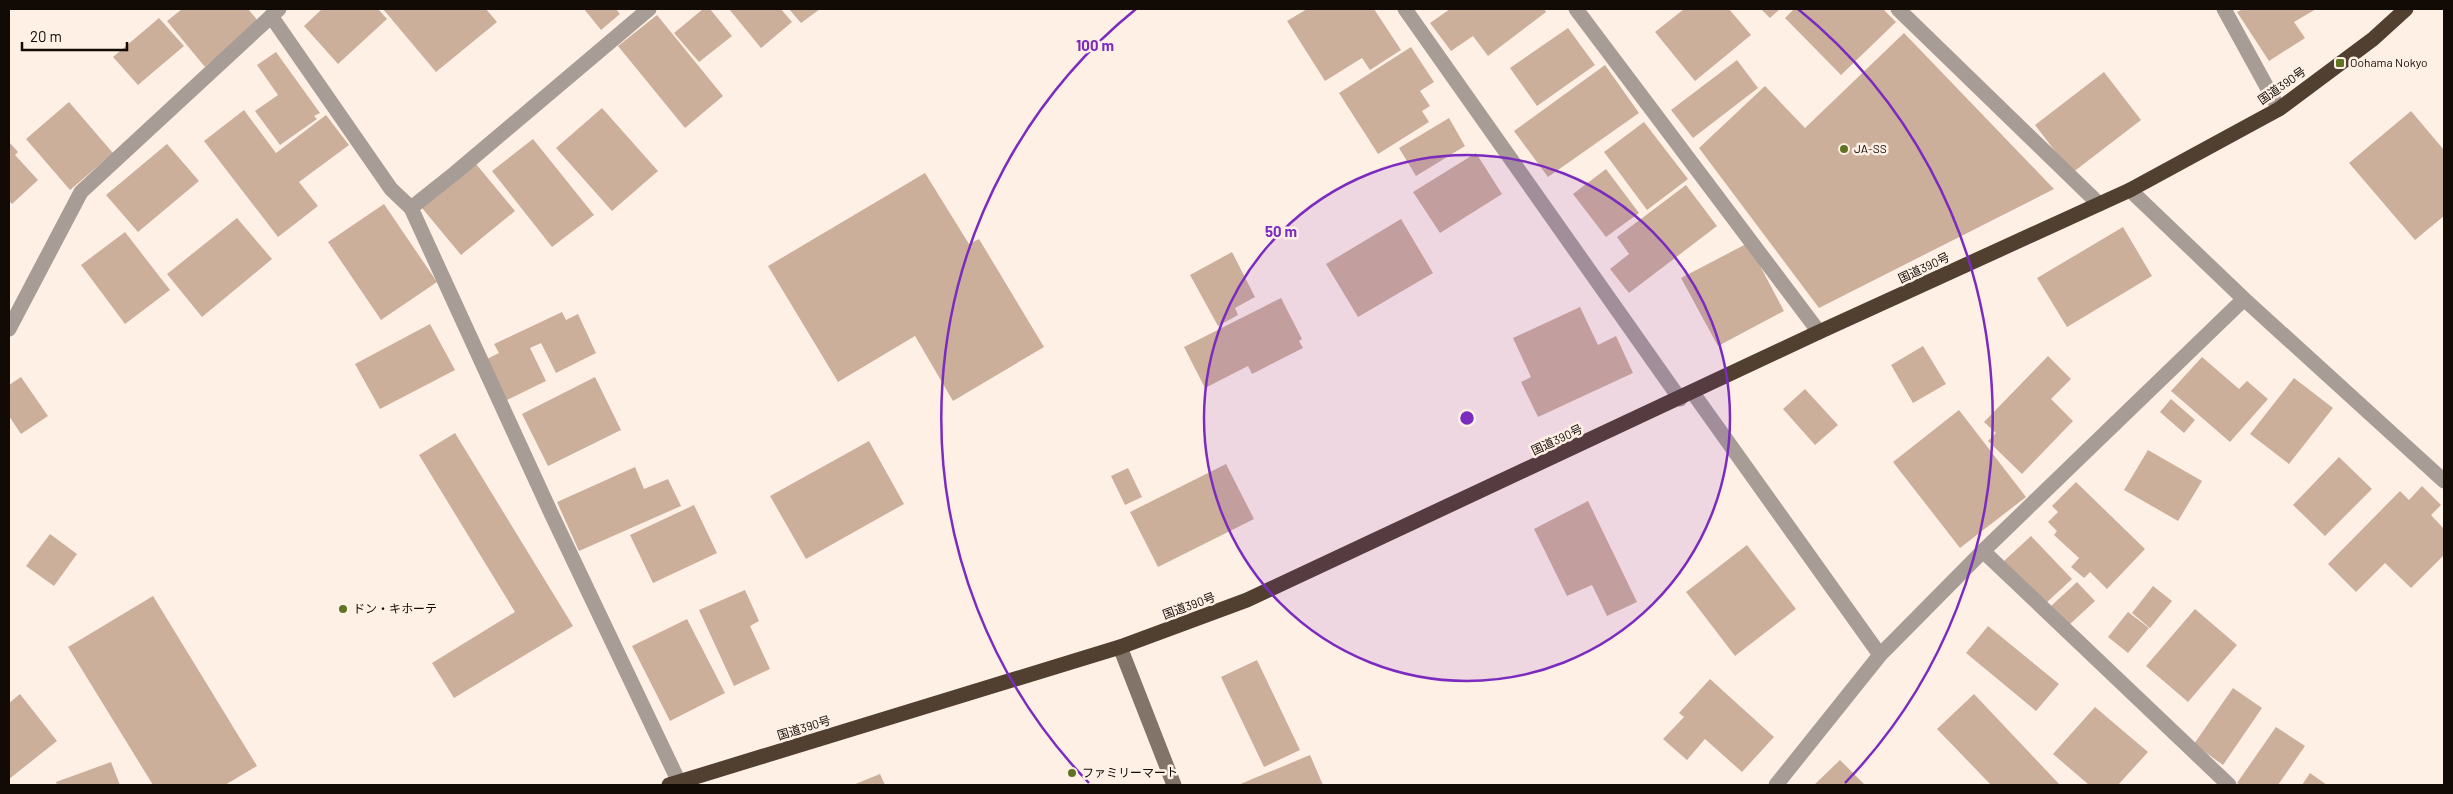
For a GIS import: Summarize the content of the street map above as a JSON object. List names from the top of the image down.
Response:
{
  "streets": {
    "highway": ["国道390号"]
  },
  "places": {
    "transit": ["Oohama Nokyo"],
    "other": ["JA-SS", "ドン・キホーテ", "ファミリーマート"]
  },
  "scale_bar": "20 m",
  "rings": ["100 m", "50 m"]
}
